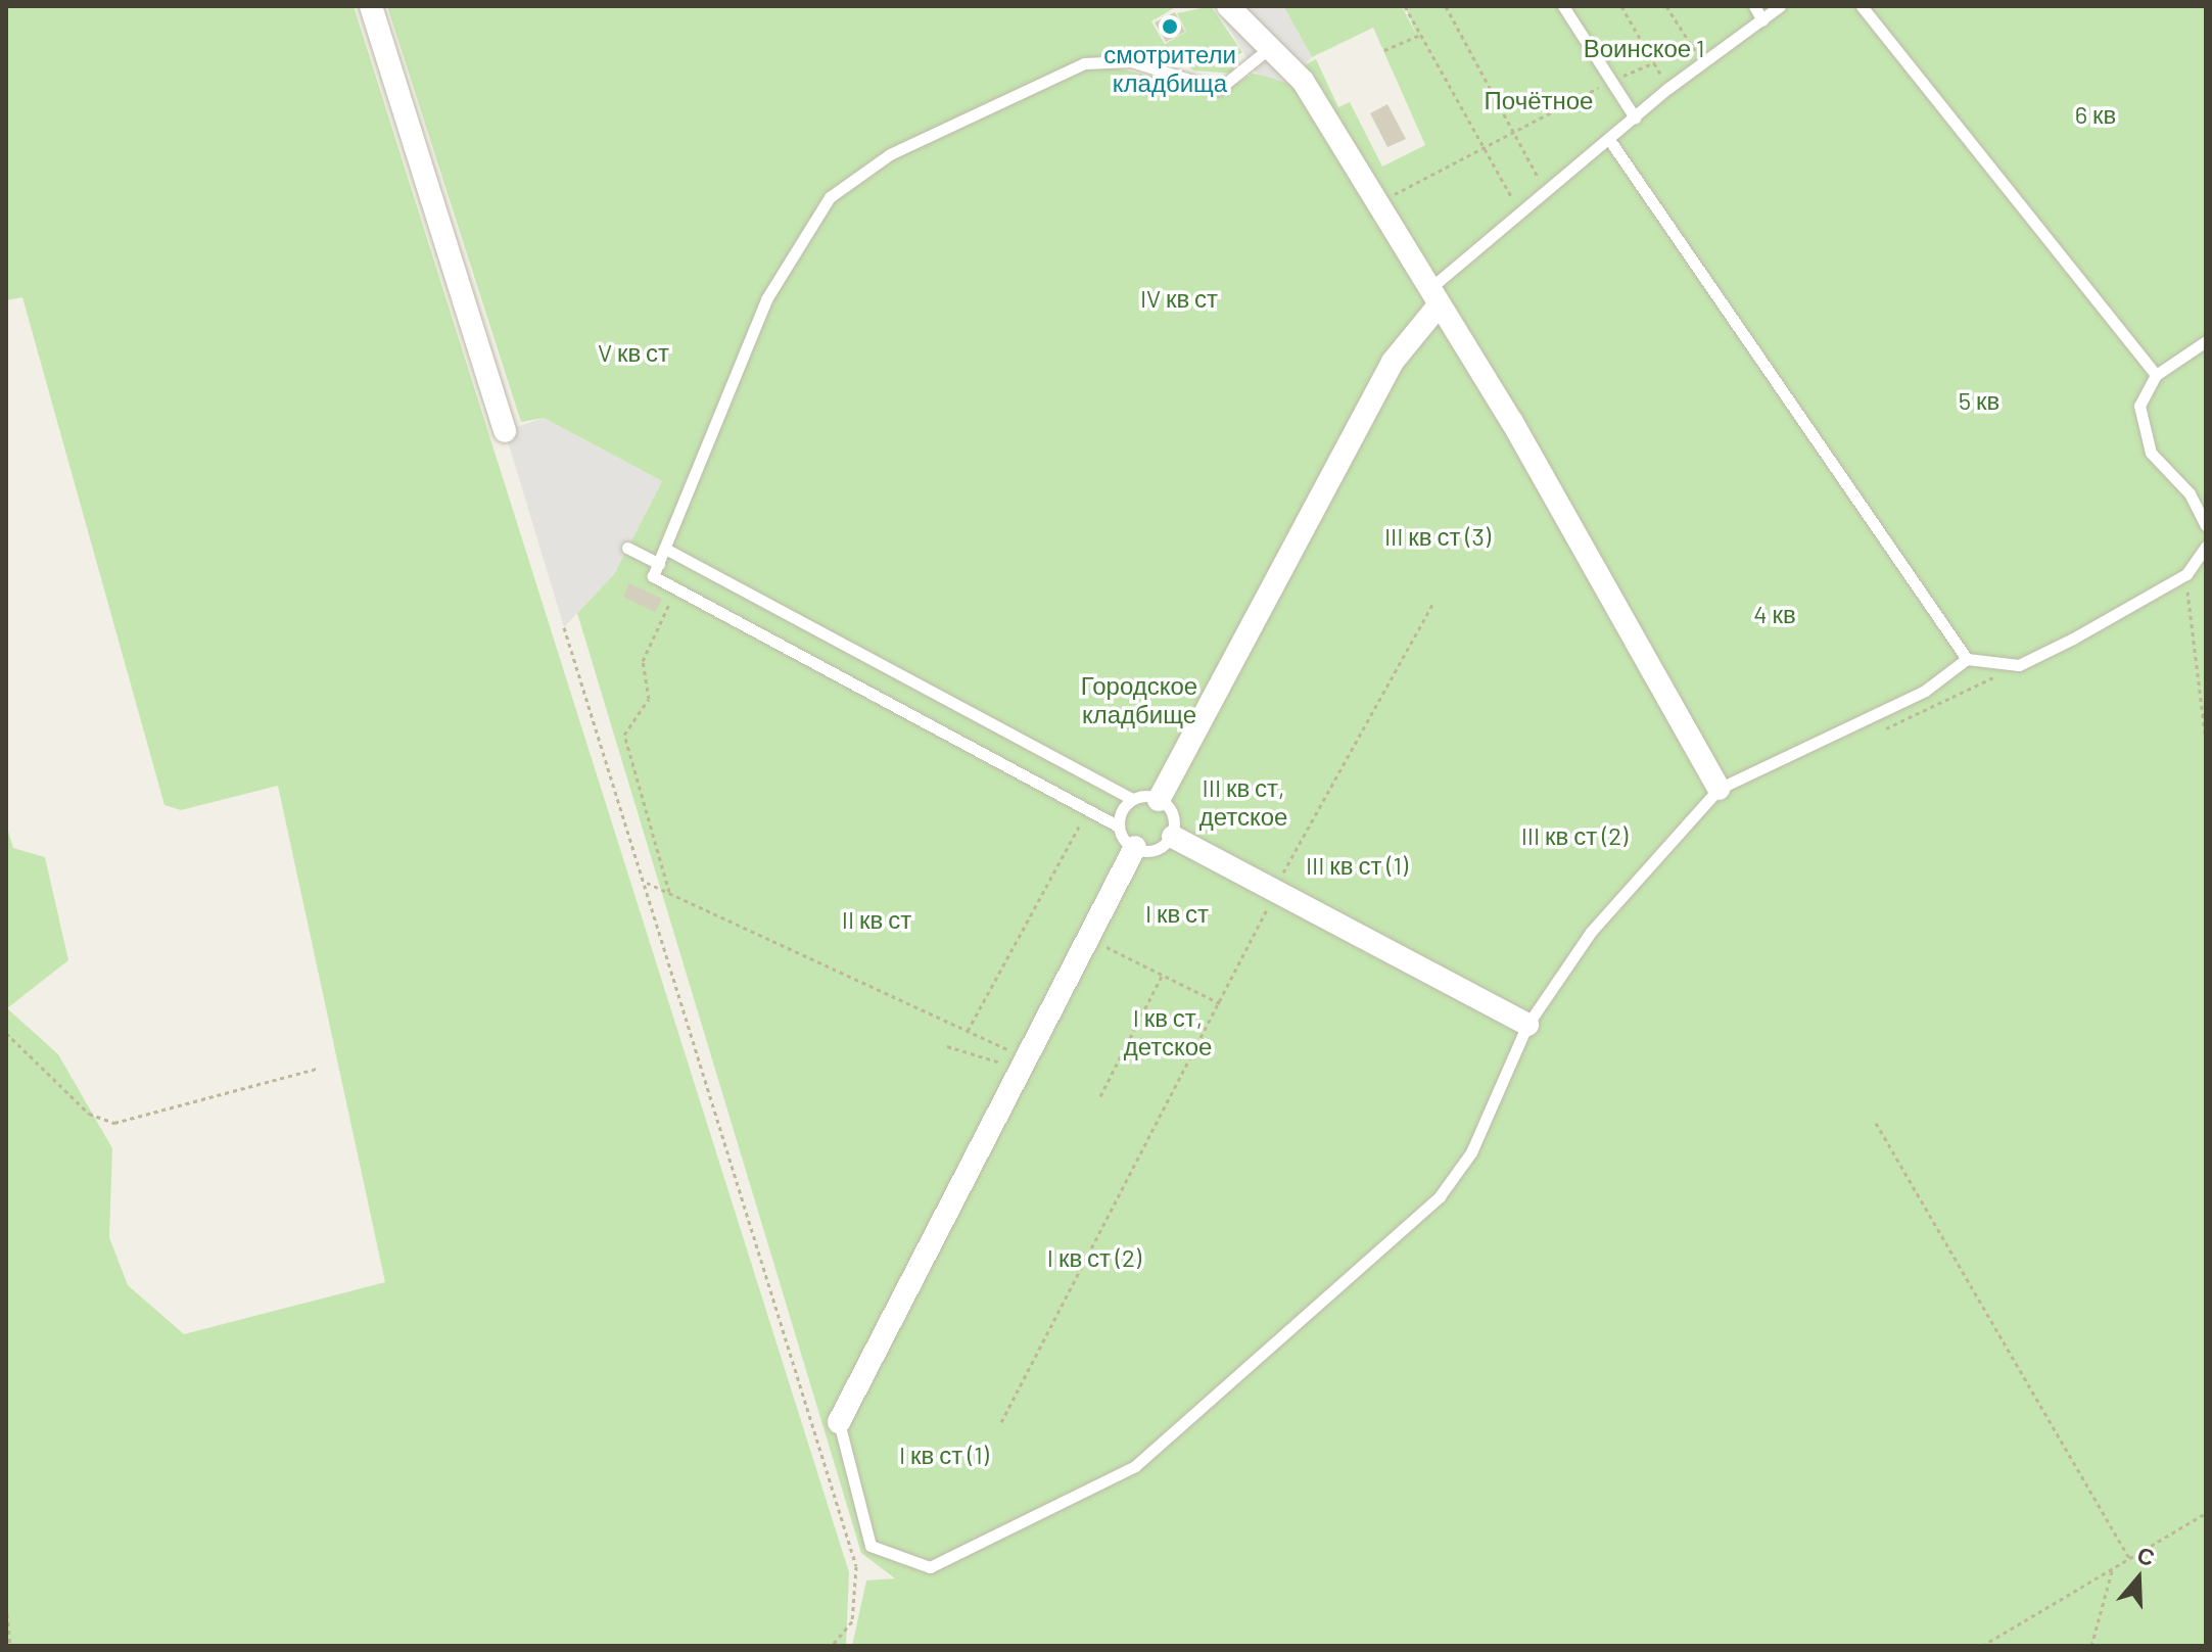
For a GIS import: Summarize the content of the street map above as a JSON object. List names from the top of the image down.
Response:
{
  "parks": [
    "Воинское 1",
    "Почётное",
    "6 кв",
    "IV кв ст",
    "V кв ст",
    "5 кв",
    "III кв ст (3)",
    "4 кв",
    "Городское кладбище",
    "III кв ст, детское",
    "III кв ст (2)",
    "III кв ст (1)",
    "I кв ст",
    "II кв ст",
    "I кв ст, детское",
    "I кв ст (2)",
    "I кв ст (1)"
  ],
  "places": ["смотрители кладбища"],
  "north": "top"
}
